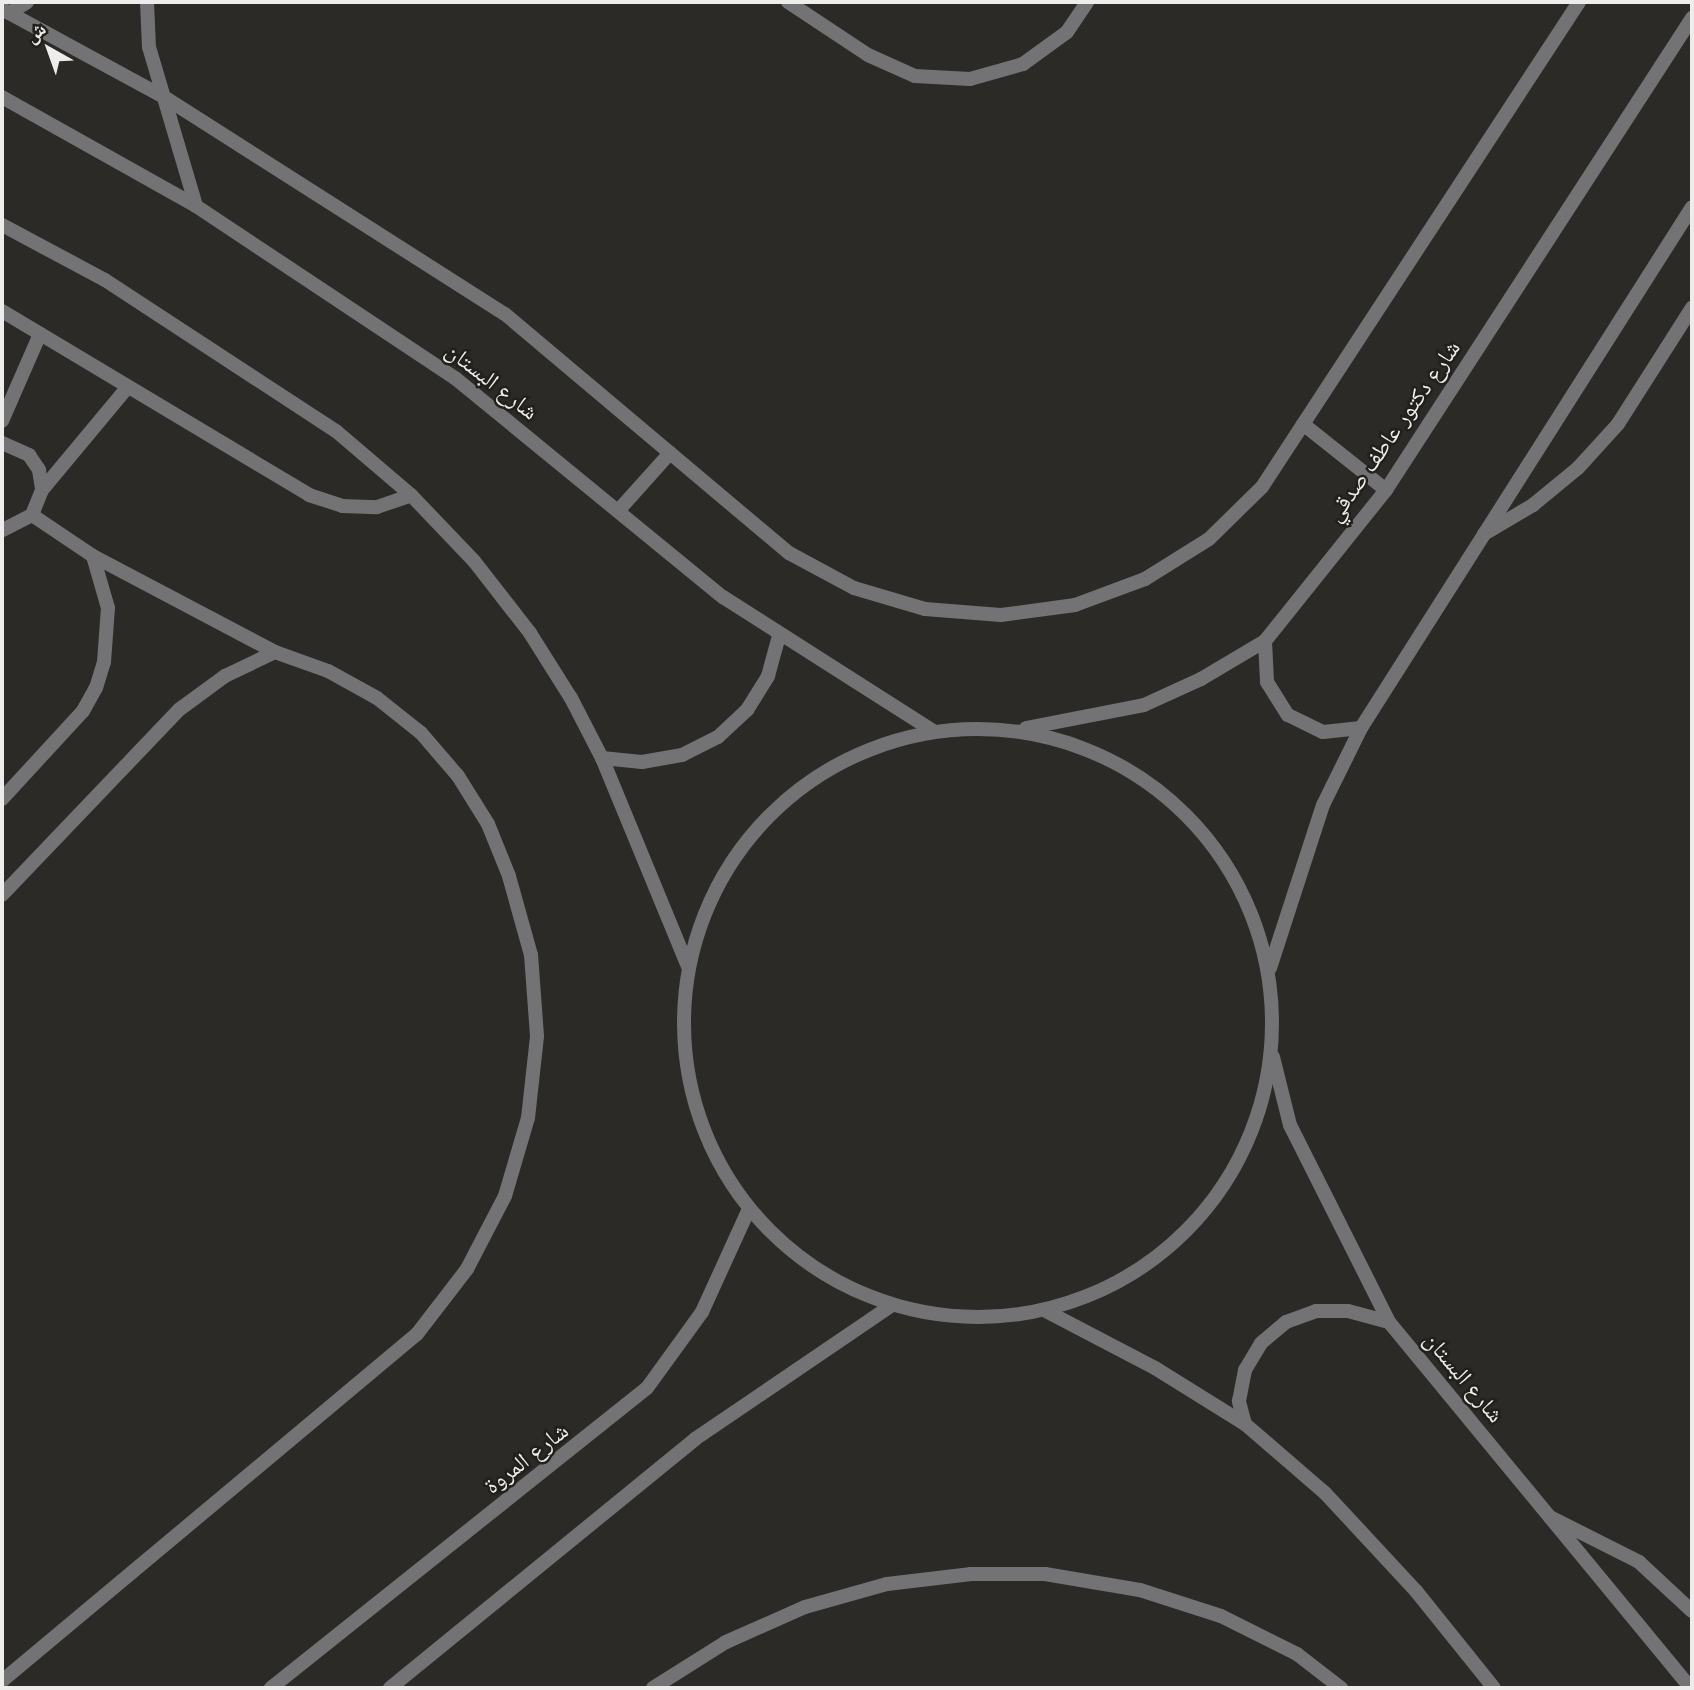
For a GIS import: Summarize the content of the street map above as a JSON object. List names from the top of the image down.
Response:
{
  "streets": {
    "street": ["شارع البستان", "شارع دكتور عاطف صدقي", "شارع المروة"]
  },
  "north": "top left"
}
